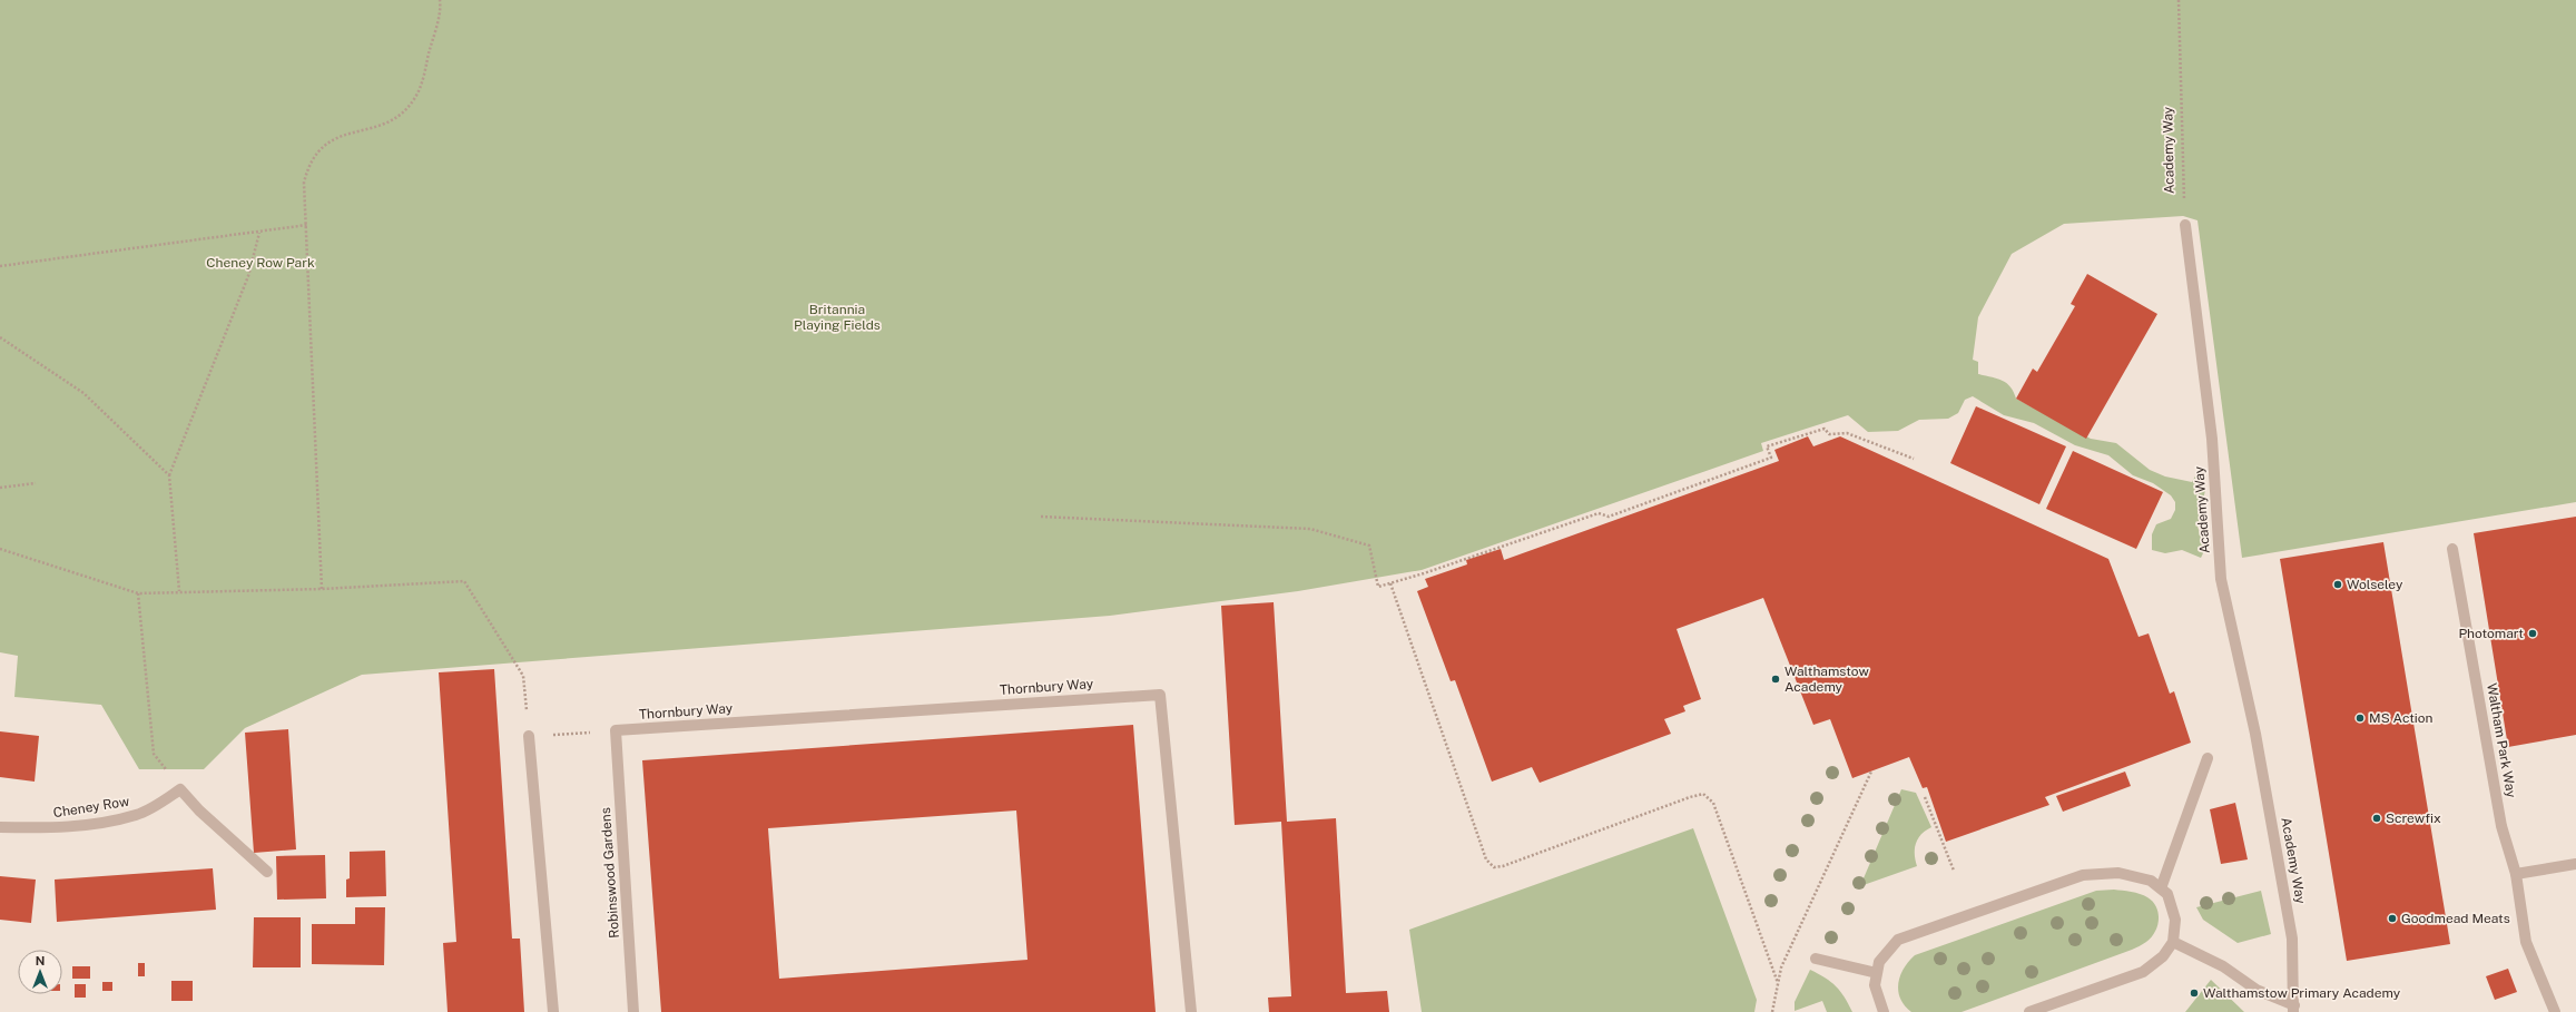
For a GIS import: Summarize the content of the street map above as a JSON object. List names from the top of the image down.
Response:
{
  "streets": {
    "street": [
      "Academy Way",
      "Thornbury Way",
      "Waltham Park Way",
      "Cheney Row",
      "Robinswood Gardens"
    ]
  },
  "crossings": [
    ["Thornbury Way", "Robinswood Gardens"]
  ],
  "parks": ["Cheney Row Park", "Britannia Playing Fields"],
  "places": [
    "Wolseley",
    "Photomart",
    "Walthamstow Academy",
    "MS Action",
    "Screwfix",
    "Goodmead Meats",
    "Walthamstow Primary Academy"
  ],
  "north": "top"
}
